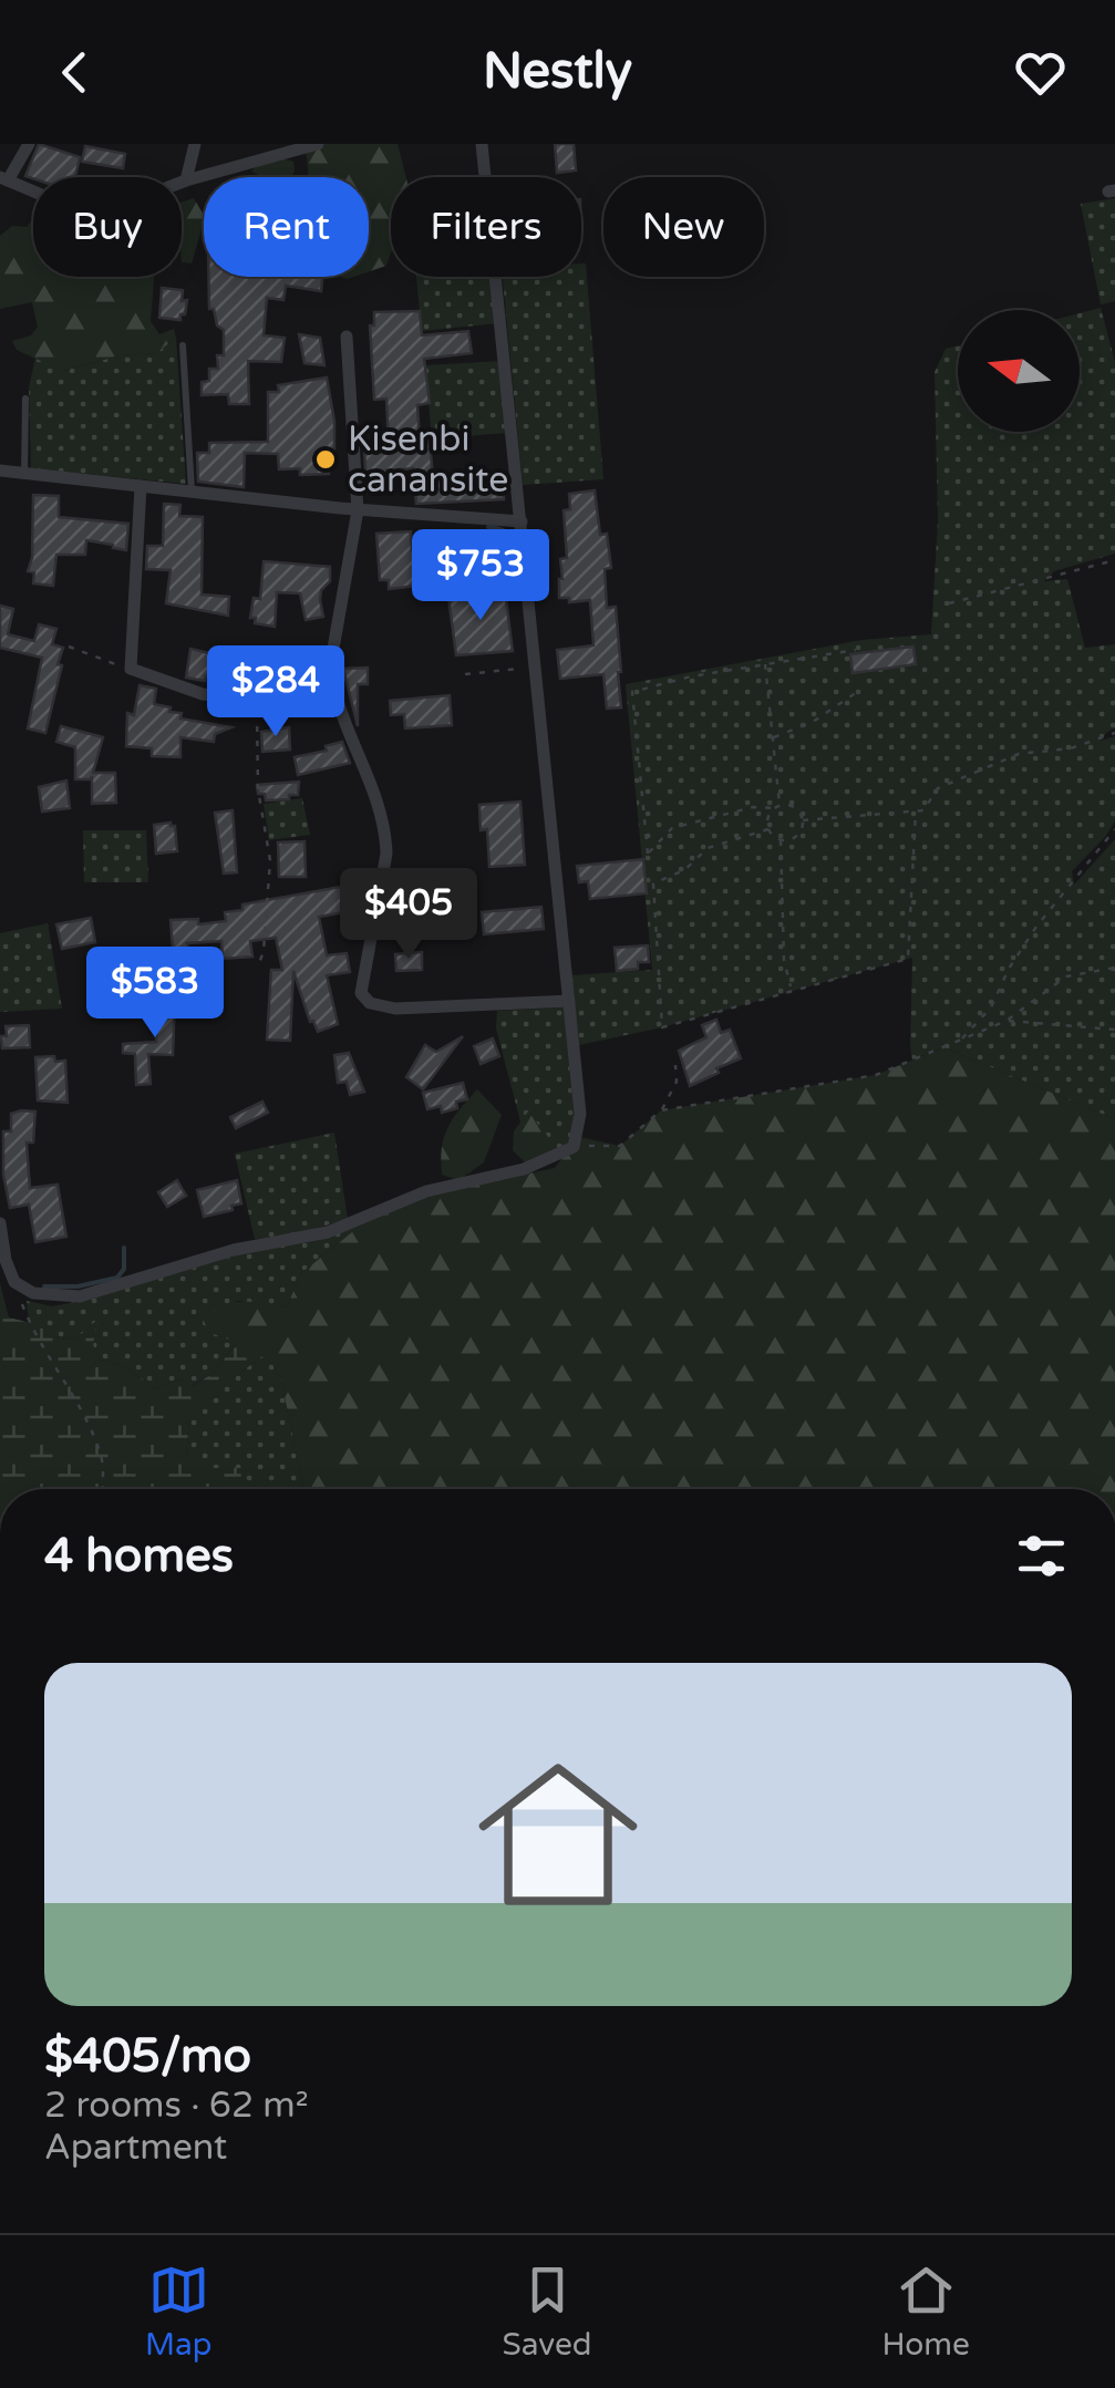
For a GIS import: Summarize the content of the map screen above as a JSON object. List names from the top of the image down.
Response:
{
  "places": ["Kisenbi canansite"],
  "north": "left",
  "page": {
    "header": "Nestly",
    "chip": [
      "Buy",
      "Rent",
      "Filters",
      "New"
    ],
    "price": [
      "$753",
      "$284",
      "$405",
      "$583"
    ],
    "heading": "4 homes",
    "list": [
      {
        "name": "$405/mo",
        "note": "2 rooms · 62 m² · Apartment"
      }
    ],
    "tabs": ["Map", "Saved", "Home"]
  }
}
